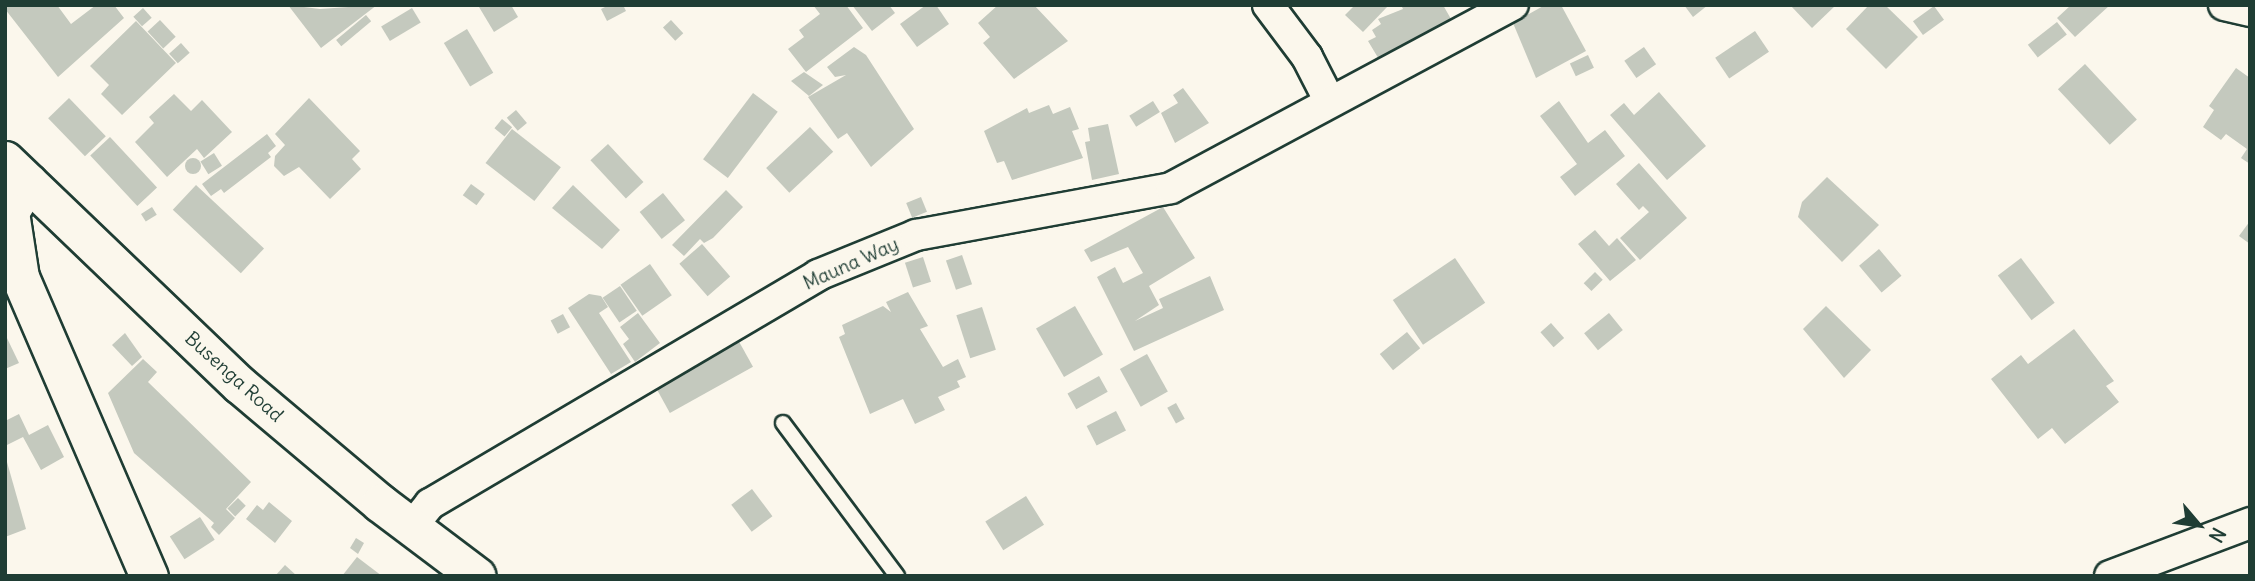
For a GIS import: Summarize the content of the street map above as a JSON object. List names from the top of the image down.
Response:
{
  "streets": {
    "street": ["Mauna Way", "Busenga Road"]
  },
  "crossings": [
    ["Mauna Way", "Busenga Road"]
  ],
  "north": "bottom right"
}
